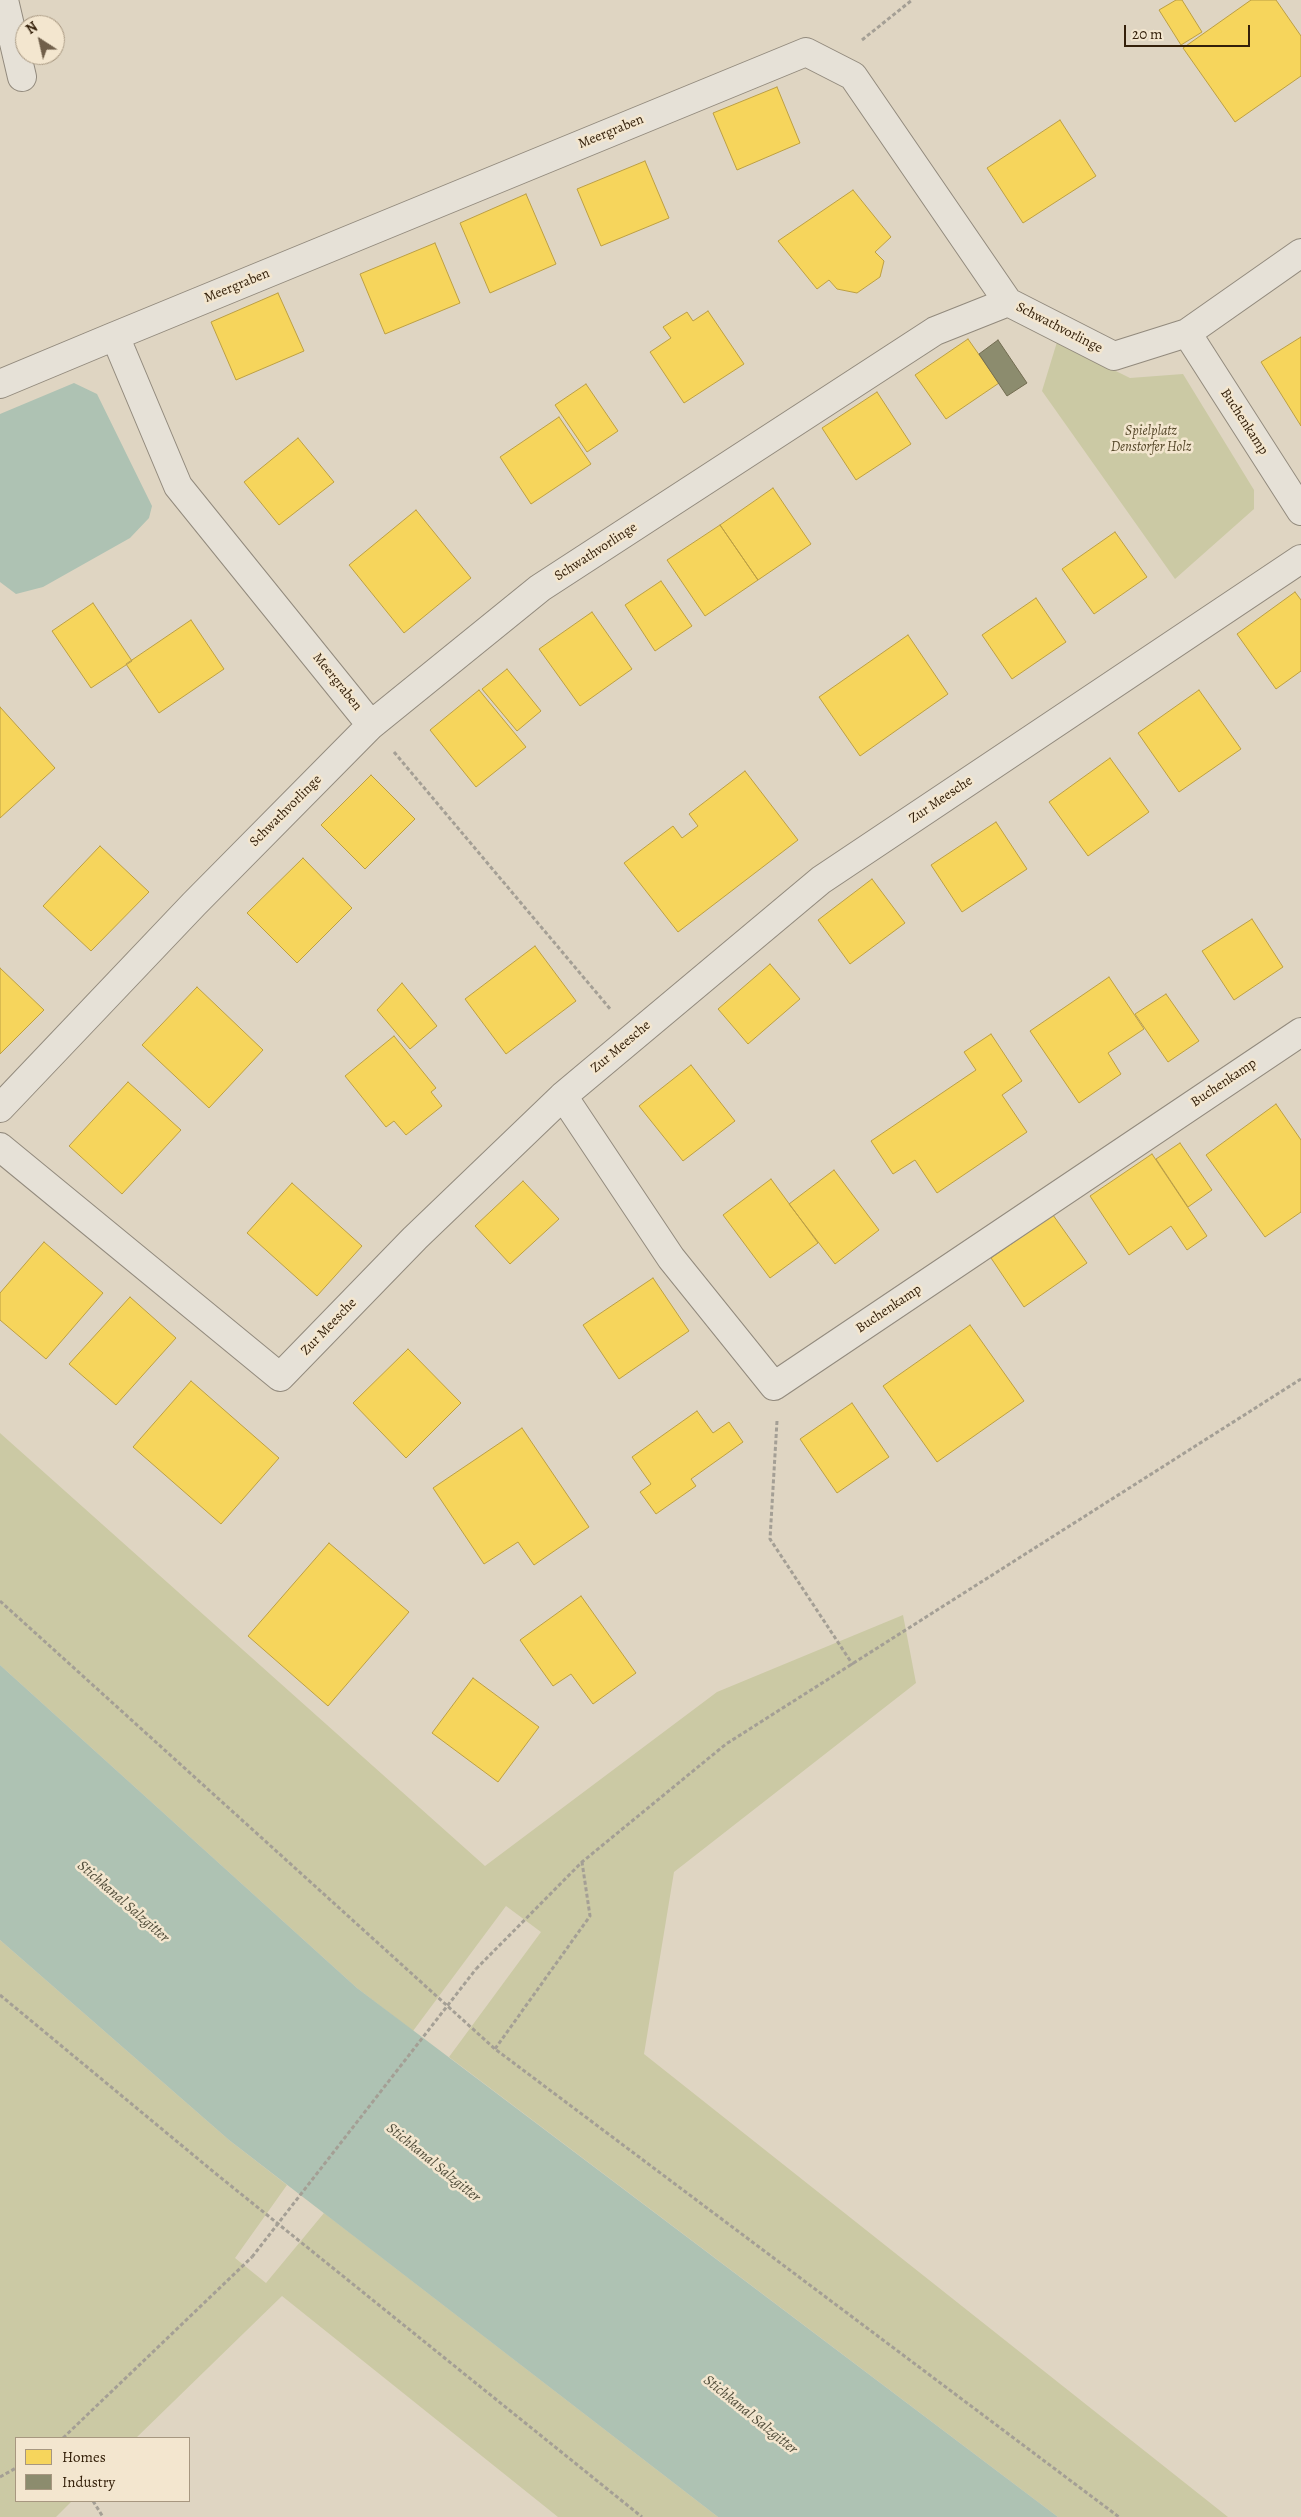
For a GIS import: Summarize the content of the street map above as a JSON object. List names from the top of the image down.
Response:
{
  "streets": {
    "street": [
      "Meergraben",
      "Schwathvorlinge",
      "Buchenkamp",
      "Zur Meesche"
    ]
  },
  "crossings": [
    ["Meergraben", "Schwathvorlinge"],
    ["Schwathvorlinge", "Buchenkamp"]
  ],
  "water": ["Stichkanal Salzgitter"],
  "parks": ["Spielplatz Denstorfer Holz"],
  "legend": ["Homes", "Industry"],
  "scale_bar": "20 m",
  "north": "top left"
}
